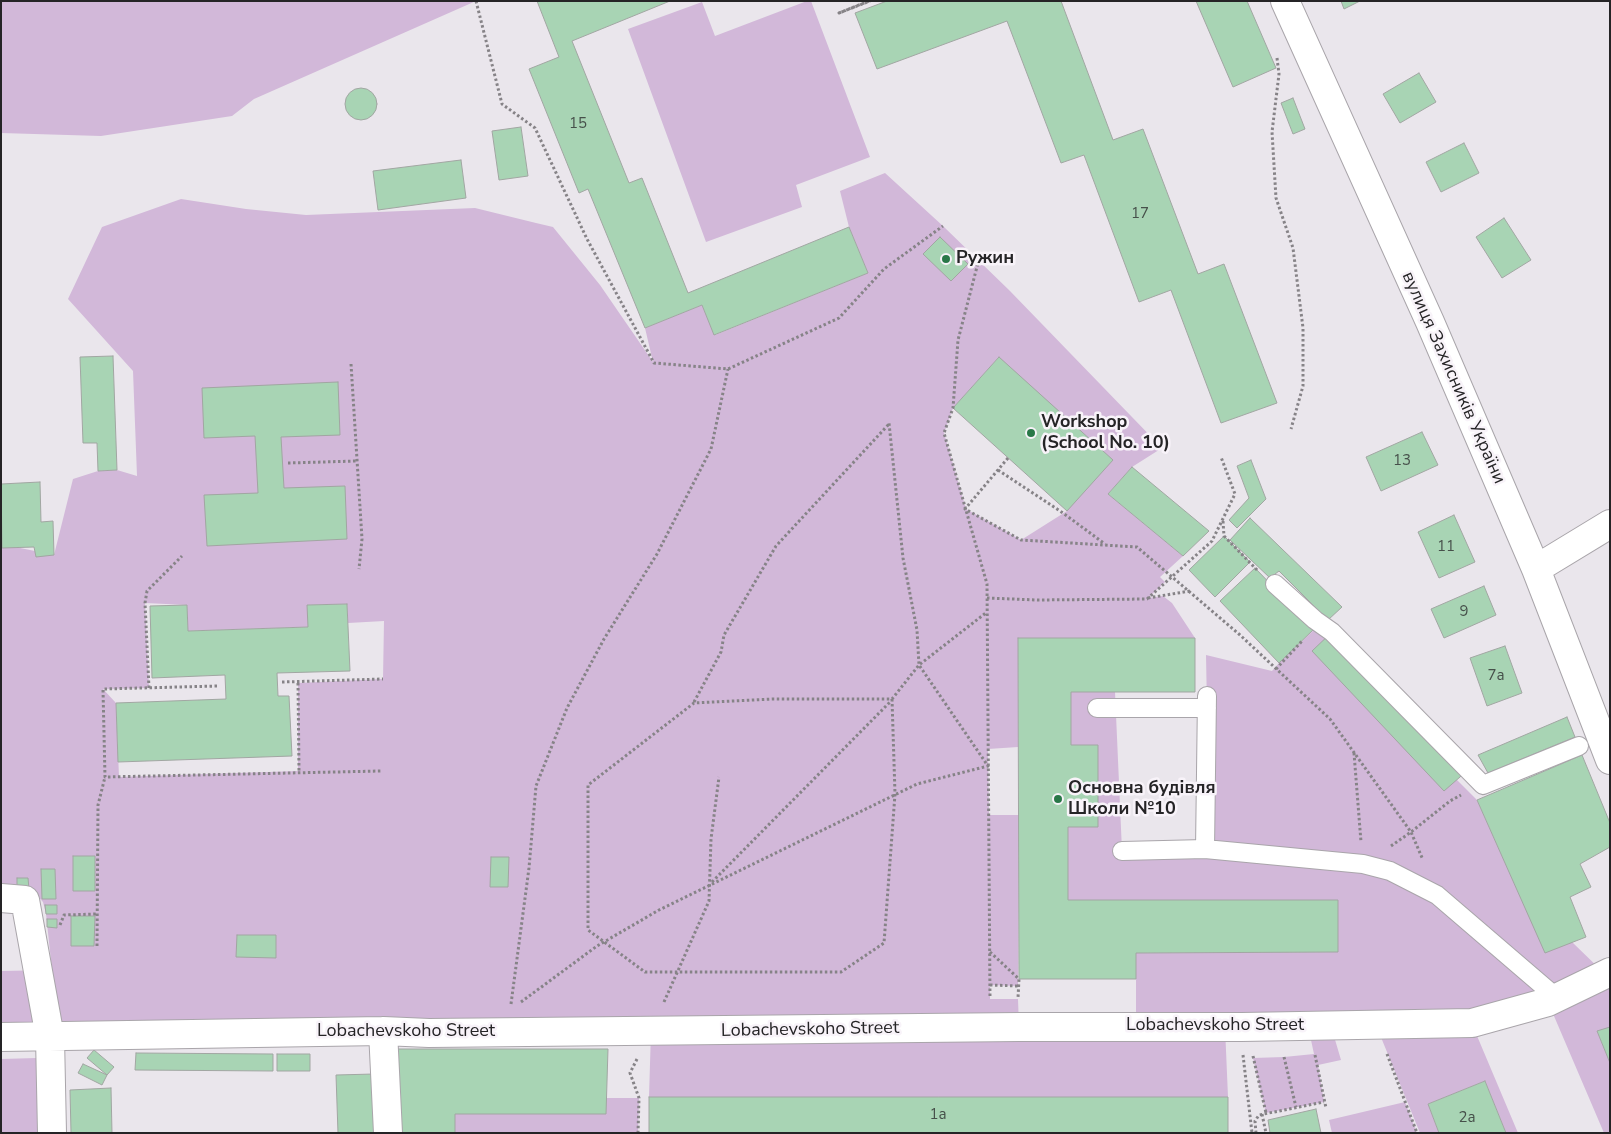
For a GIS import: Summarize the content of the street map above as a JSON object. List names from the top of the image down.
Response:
{
  "streets": {
    "street": ["вулиця Захисників України", "Lobachevskoho Street"]
  },
  "places": ["Ружин", "Workshop (School No. 10)", "Основна будівля Школи №10"],
  "house_numbers": [
    "15",
    "17",
    "13",
    "11",
    "9",
    "7а",
    "1а",
    "2а"
  ]
}
